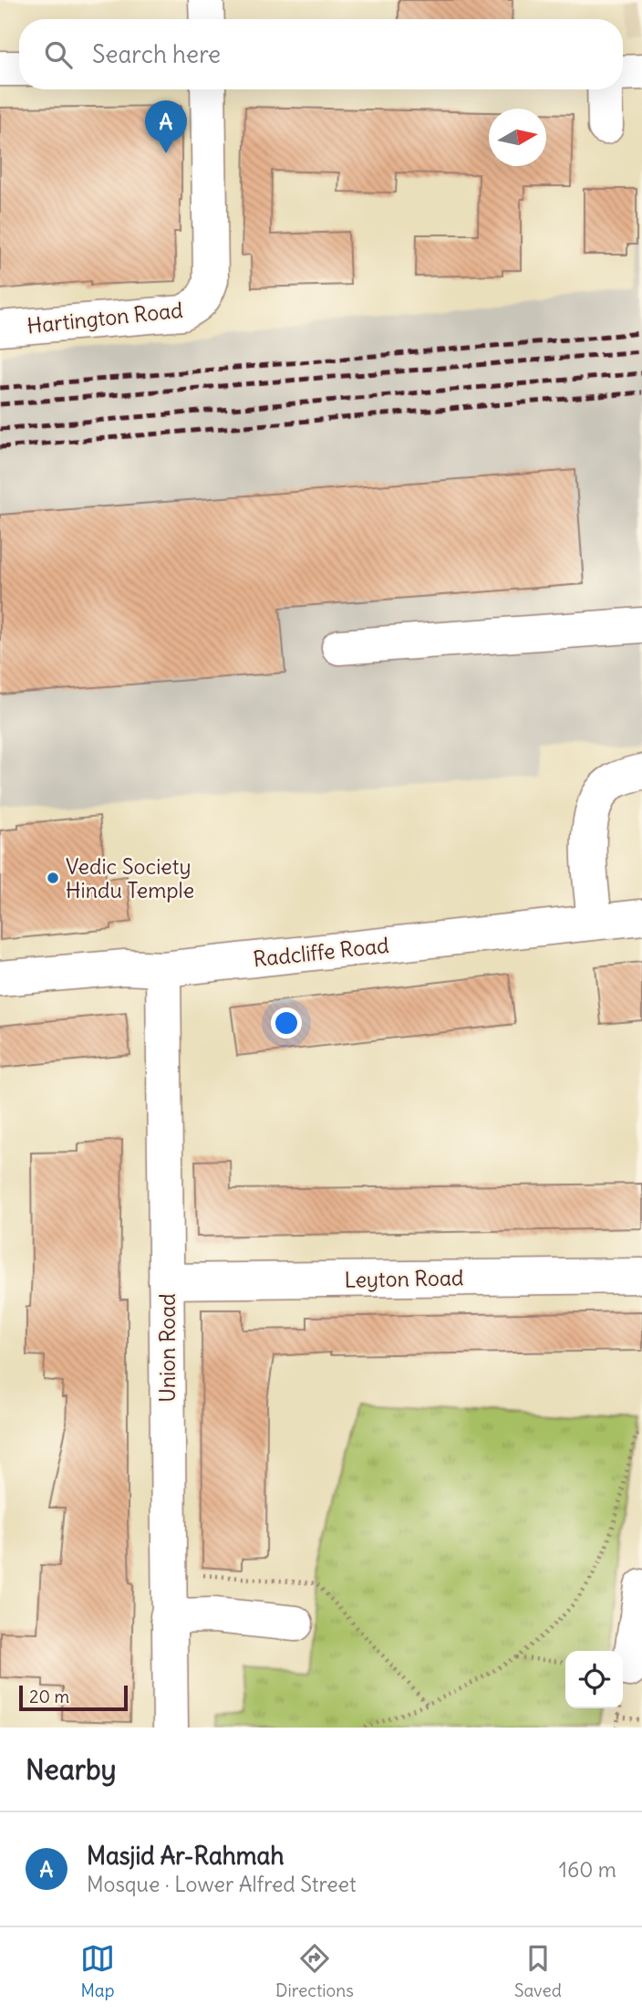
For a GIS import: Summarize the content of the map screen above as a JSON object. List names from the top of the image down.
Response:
{
  "streets": {
    "street": [
      "Hartington Road",
      "Radcliffe Road",
      "Leyton Road",
      "Union Road"
    ]
  },
  "crossings": [
    ["Radcliffe Road", "Union Road"],
    ["Leyton Road", "Union Road"]
  ],
  "places": ["Vedic Society Hindu Temple"],
  "scale_bar": "20 m",
  "north": "right",
  "page": {
    "search": "Search here",
    "pins": "A",
    "scale": "20 m",
    "heading": "Nearby",
    "list": [
      {
        "mark": "A",
        "name": "Masjid Ar-Rahmah",
        "note": "Mosque · Lower Alfred Street",
        "value": "160 m"
      }
    ],
    "nav": ["Map", "Directions", "Saved"]
  }
}
